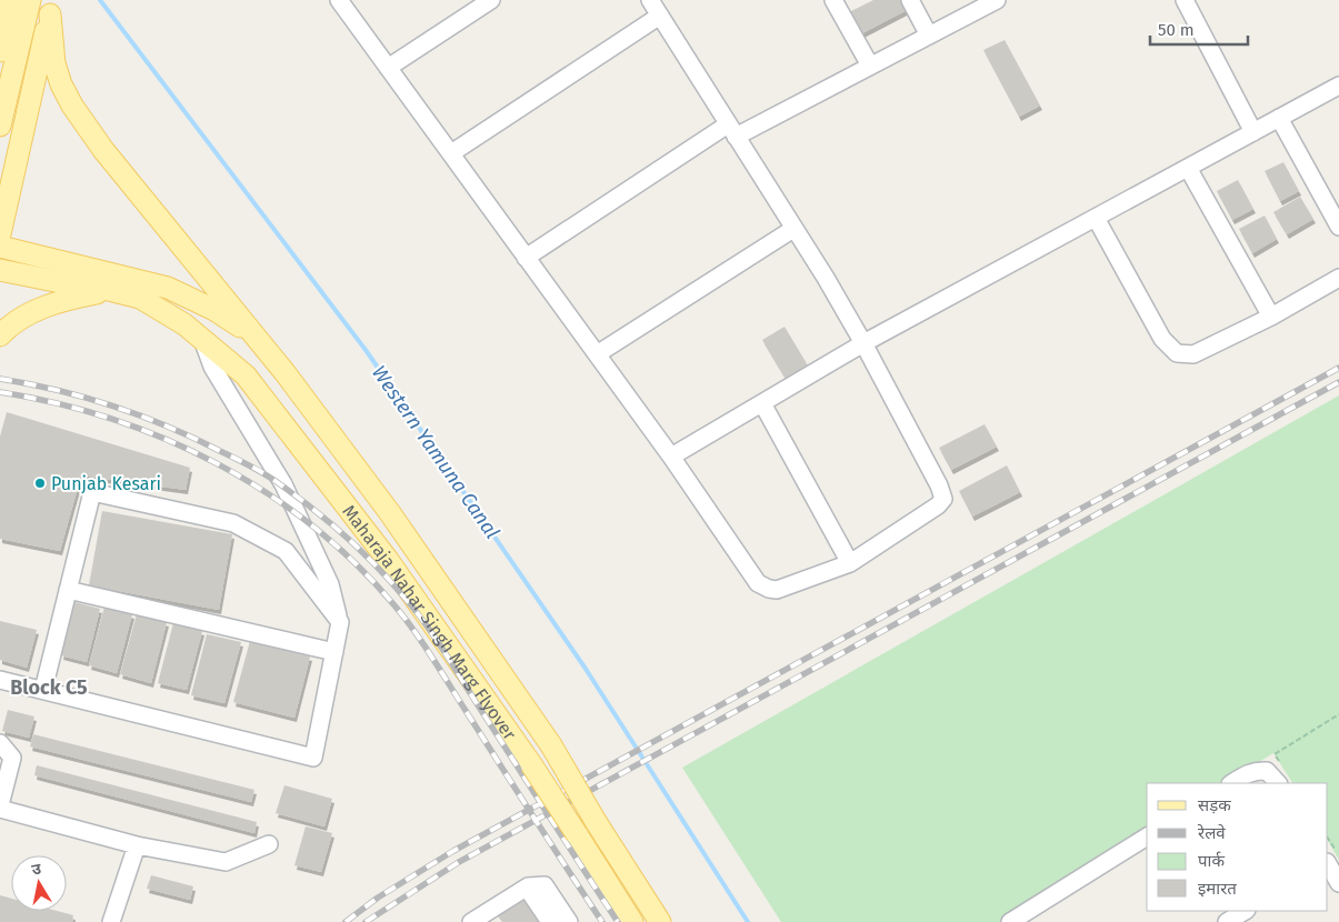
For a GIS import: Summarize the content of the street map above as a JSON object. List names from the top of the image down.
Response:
{
  "streets": {
    "main road": ["Maharaja Nahar Singh Marg Flyover"]
  },
  "districts": ["Block C5"],
  "water": ["Western Yamuna Canal"],
  "places": ["Punjab Kesari"],
  "legend": [
    "सड़क",
    "रेलवे",
    "पार्क",
    "इमारत"
  ],
  "scale_bar": "50 m",
  "north": "top"
}
